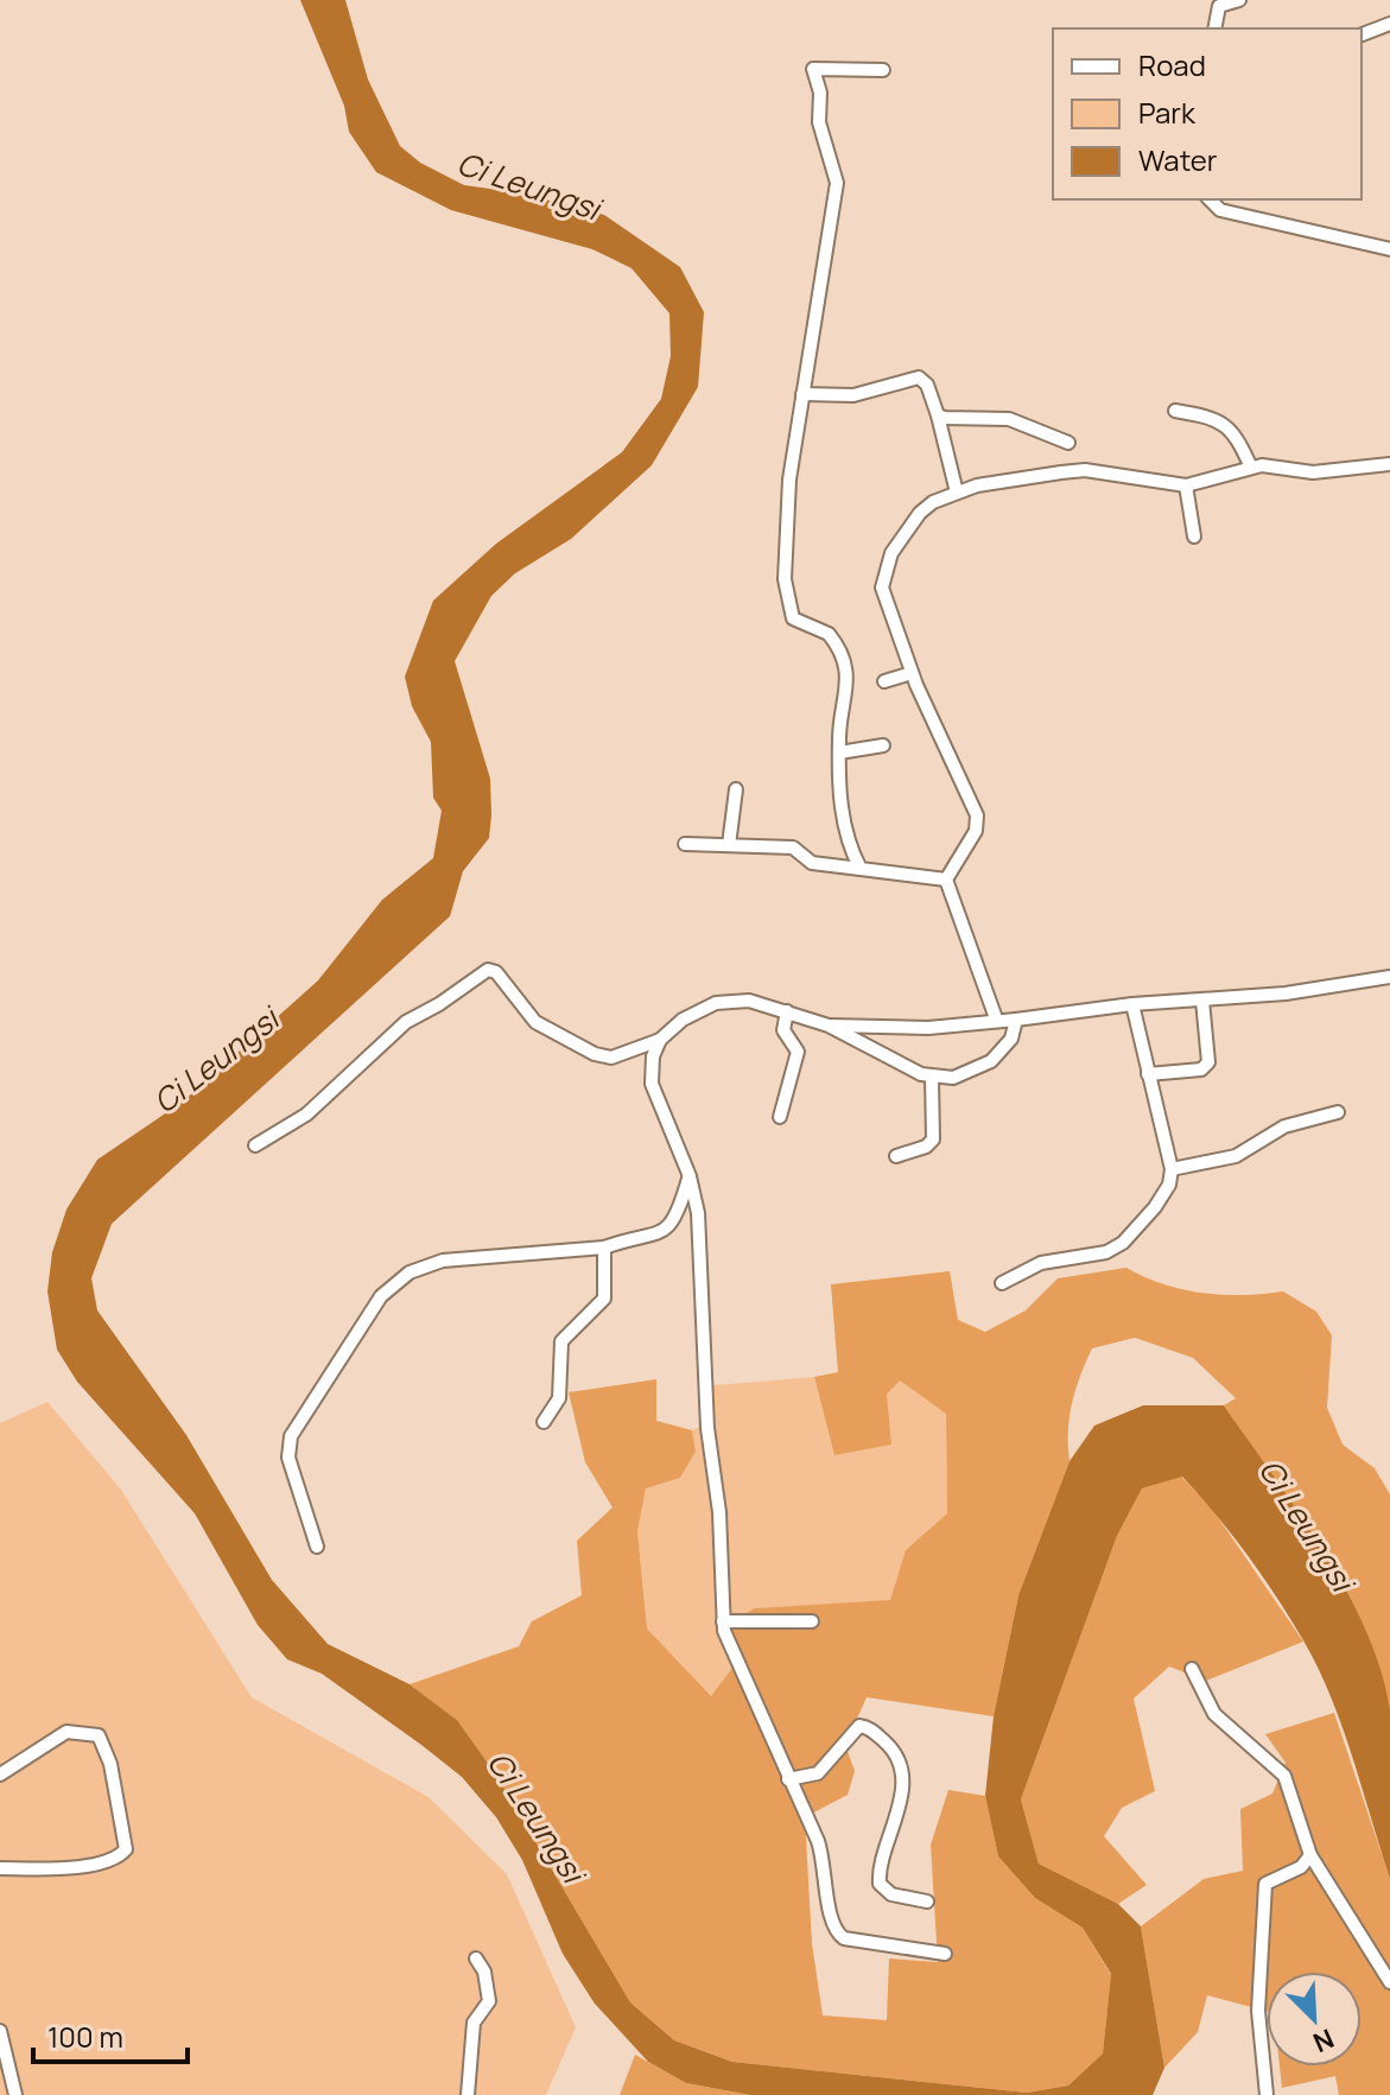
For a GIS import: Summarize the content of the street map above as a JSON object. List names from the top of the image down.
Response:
{
  "water": ["Ci Leungsi"],
  "legend": ["Road", "Park", "Water"],
  "scale_bar": "100 m",
  "north": "bottom right"
}
